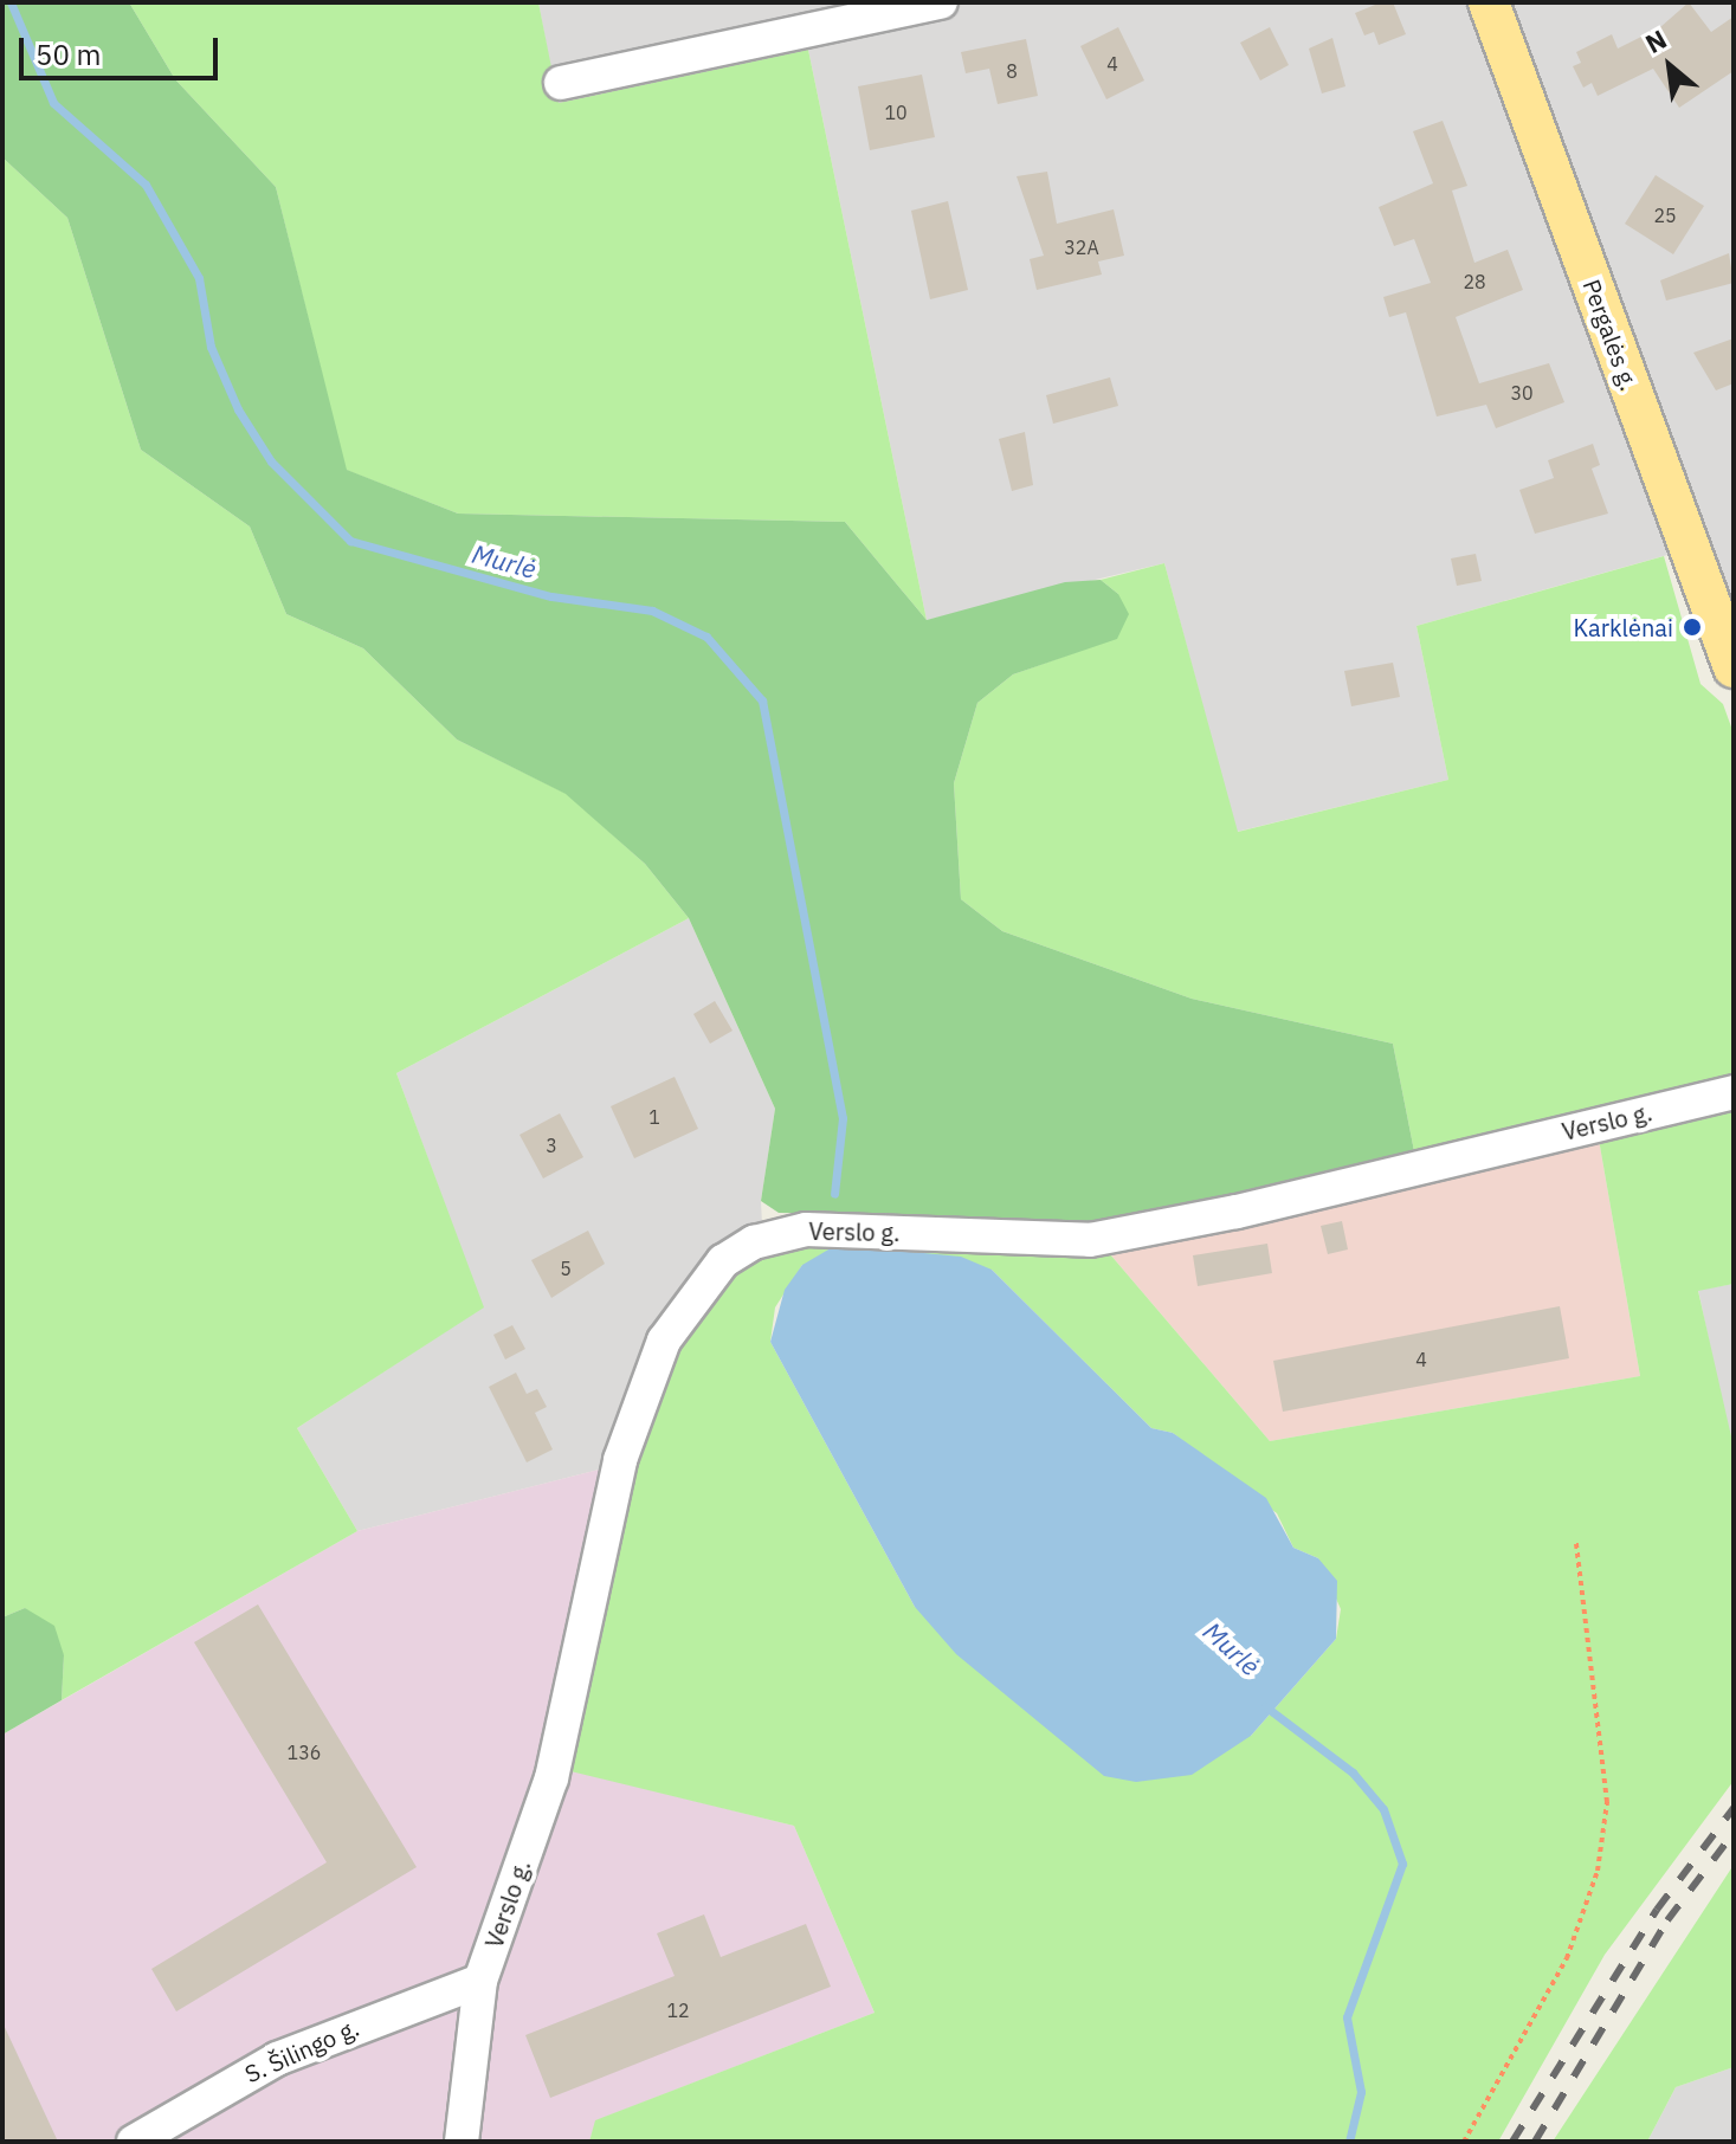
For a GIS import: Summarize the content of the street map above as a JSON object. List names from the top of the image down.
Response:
{
  "streets": {
    "main road": ["Pergalės g."],
    "street": ["Verslo g.", "S. Šilingo g."]
  },
  "crossings": [
    ["Verslo g.", "S. Šilingo g."]
  ],
  "water": ["Murlė"],
  "places": ["Karklėnai"],
  "house_numbers": [
    "4",
    "8",
    "10",
    "25",
    "32A",
    "28",
    "30",
    "1",
    "3",
    "5",
    "4",
    "136",
    "12"
  ],
  "scale_bar": "50 m",
  "north": "top left"
}
